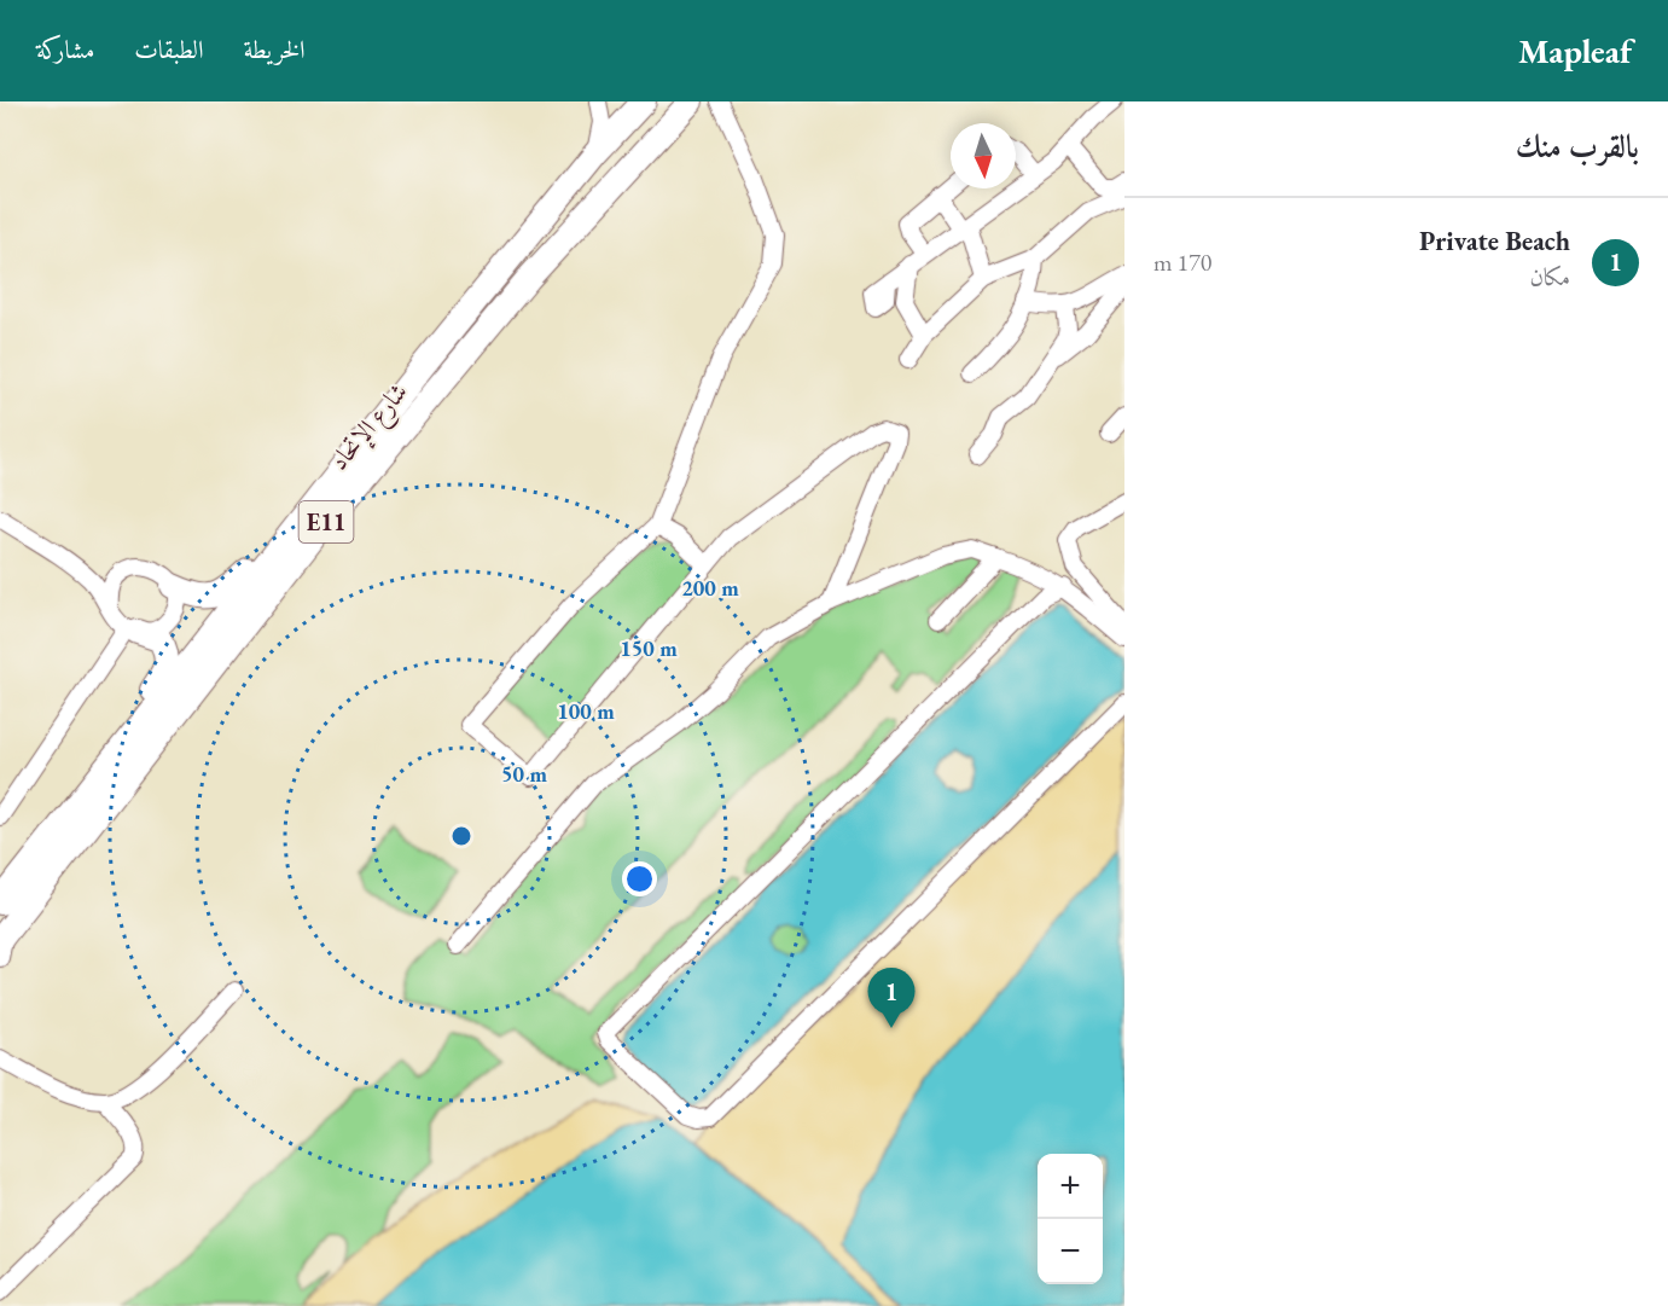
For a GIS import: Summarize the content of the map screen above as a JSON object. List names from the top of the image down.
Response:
{
  "streets": {
    "highway": ["شارع الإتحاد", "E11"]
  },
  "north": "bottom",
  "page": {
    "header": "Mapleaf",
    "nav": ["الخريطة", "الطبقات", "مشاركة"],
    "heading": "بالقرب منك",
    "list": [
      {
        "mark": "1",
        "name": "Private Beach",
        "note": "مكان",
        "value": "170 m"
      }
    ],
    "pins": "1",
    "map_buttons": ["+", "−"]
  },
  "rings": [
    "200 m",
    "150 m",
    "100 m",
    "50 m"
  ]
}
